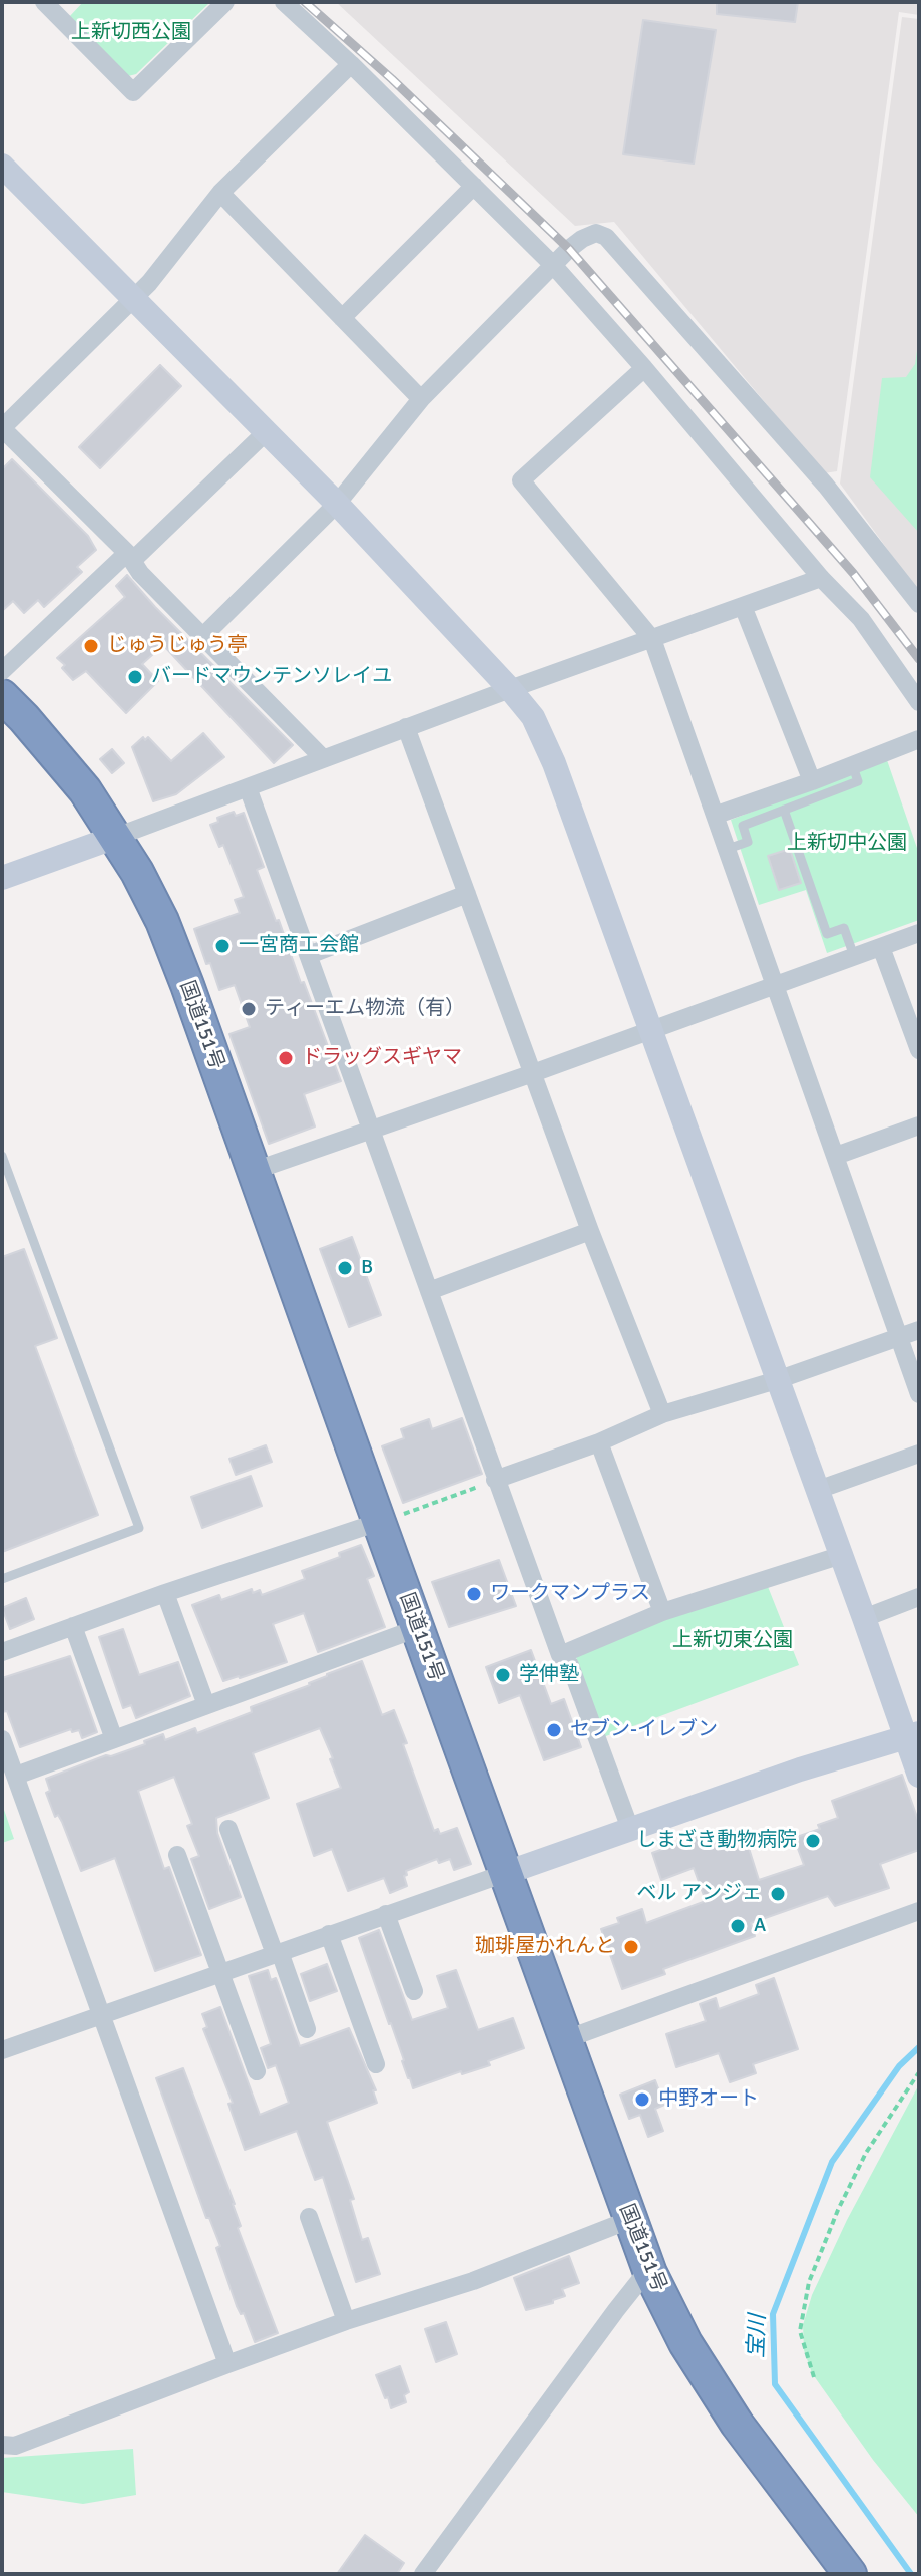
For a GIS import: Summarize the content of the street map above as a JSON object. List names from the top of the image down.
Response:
{
  "streets": {
    "highway": ["国道151号"]
  },
  "water": ["宝川"],
  "parks": ["上新切西公園", "上新切中公園", "上新切東公園"],
  "places": [
    "じゅうじゅう亭",
    "バードマウンテンソレイユ",
    "一宮商工会館",
    "ティーエム物流（有）",
    "ドラッグスギヤマ",
    "B",
    "ワークマンプラス",
    "学伸塾",
    "セブン-イレブン",
    "しまざき動物病院",
    "ベル アンジェ",
    "A",
    "珈琲屋かれんと",
    "中野オート"
  ]
}
